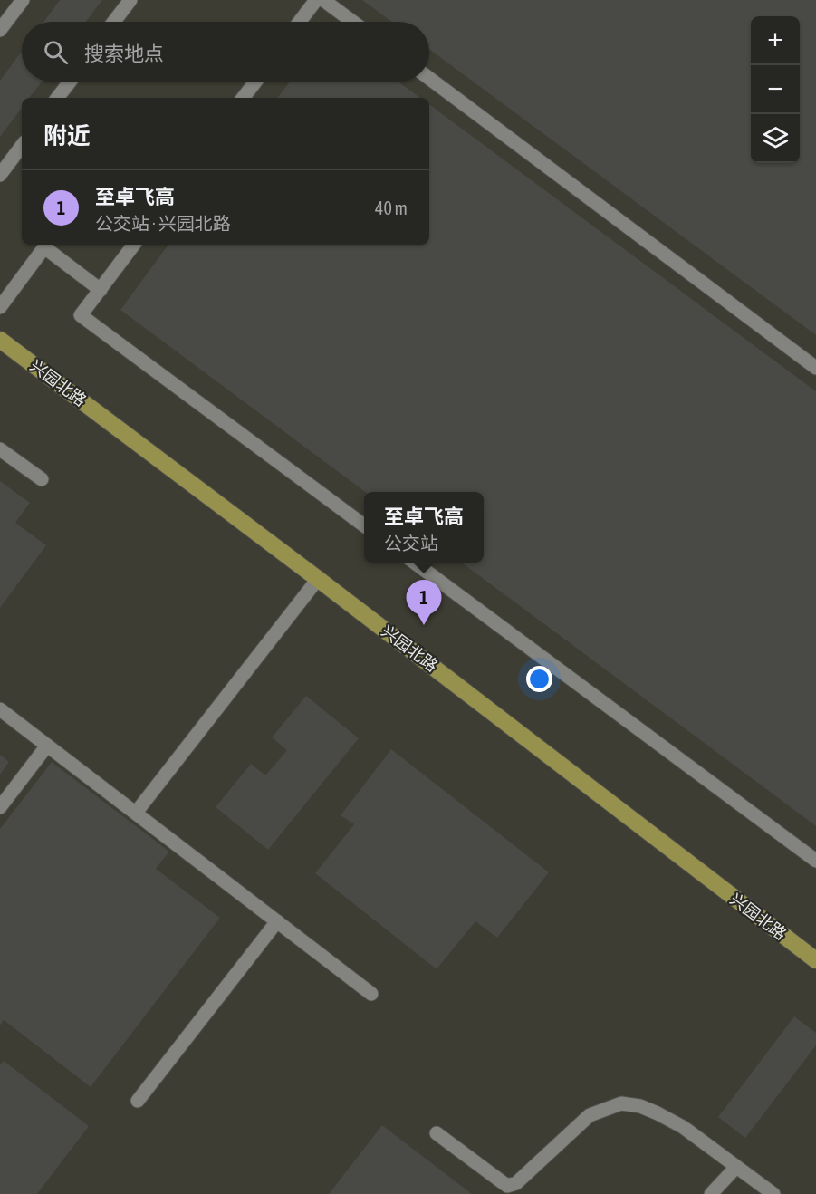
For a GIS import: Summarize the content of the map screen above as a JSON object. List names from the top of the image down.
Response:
{
  "streets": {
    "main road": ["兴园北路"]
  },
  "page": {
    "map_buttons": ["+", "−"],
    "search": "搜索地点",
    "heading": "附近",
    "list": [
      {
        "mark": "1",
        "name": "至卓飞高",
        "note": "公交站 · 兴园北路",
        "value": "40 m"
      }
    ],
    "popup": ["至卓飞高", "公交站"],
    "pins": "1"
  }
}
